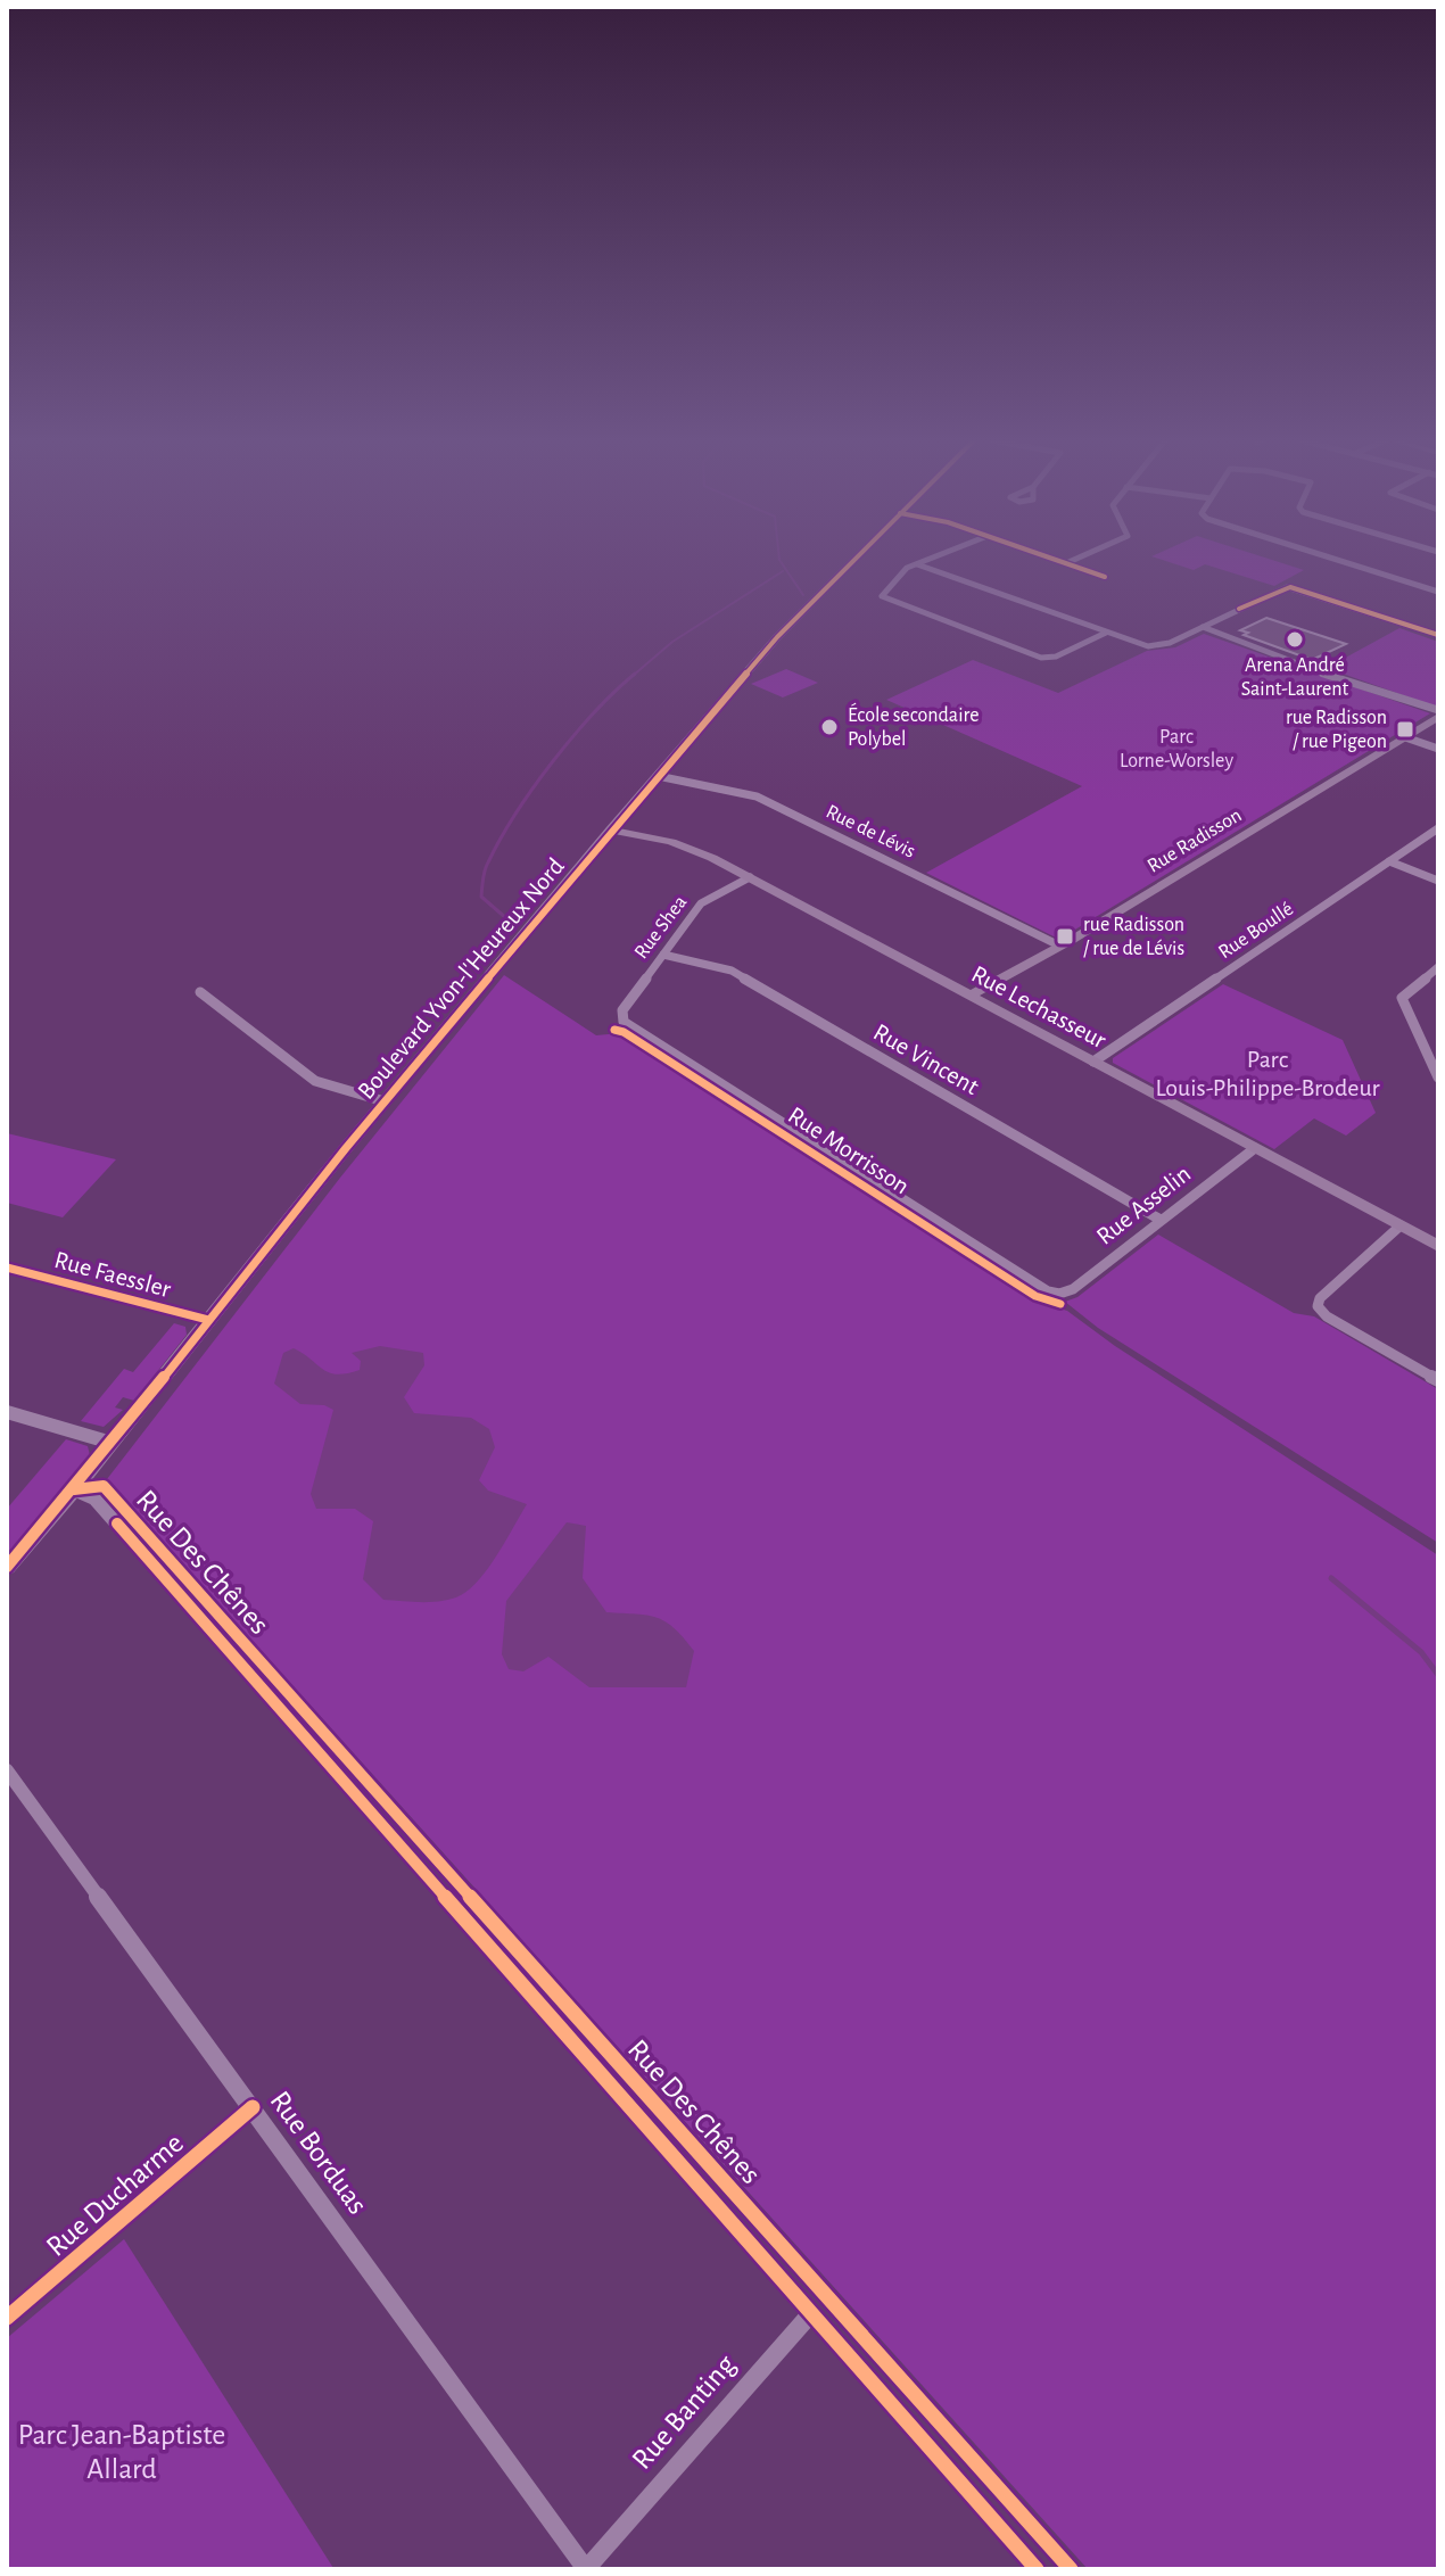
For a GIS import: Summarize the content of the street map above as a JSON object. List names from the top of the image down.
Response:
{
  "streets": {
    "street": [
      "Rue de Lévis",
      "Rue Radisson",
      "Rue Shea",
      "Rue Boullé",
      "Boulevard Yvon-l'Heureux Nord",
      "Rue Lechasseur",
      "Rue Vincent",
      "Rue Morrisson",
      "Rue Asselin",
      "Rue Faessler",
      "Rue Des Chênes",
      "Rue Borduas",
      "Rue Ducharme",
      "Rue Banting"
    ]
  },
  "crossings": [
    ["Rue de Lévis", "Rue Radisson"],
    ["Rue de Lévis", "Boulevard Yvon-l'Heureux Nord"],
    ["Rue Radisson", "Rue Lechasseur"],
    ["Rue Shea", "Rue Lechasseur"],
    ["Rue Shea", "Rue Vincent"],
    ["Rue Shea", "Rue Morrisson"],
    ["Rue Boullé", "Rue Lechasseur"],
    ["Boulevard Yvon-l'Heureux Nord", "Rue Lechasseur"],
    ["Boulevard Yvon-l'Heureux Nord", "Rue Faessler"],
    ["Boulevard Yvon-l'Heureux Nord", "Rue Des Chênes"],
    ["Rue Lechasseur", "Rue Asselin"],
    ["Rue Vincent", "Rue Asselin"],
    ["Rue Morrisson", "Rue Asselin"],
    ["Rue Des Chênes", "Rue Banting"],
    ["Rue Borduas", "Rue Ducharme"],
    ["Rue Borduas", "Rue Banting"]
  ],
  "parks": ["Parc Lorne-Worsley", "Parc Louis-Philippe-Brodeur", "Parc Jean-Baptiste Allard"],
  "places": {
    "other": ["Arena André Saint-Laurent", "École secondaire Polybel"],
    "transit": ["rue Radisson / rue Pigeon", "rue Radisson / rue de Lévis"]
  }
}
